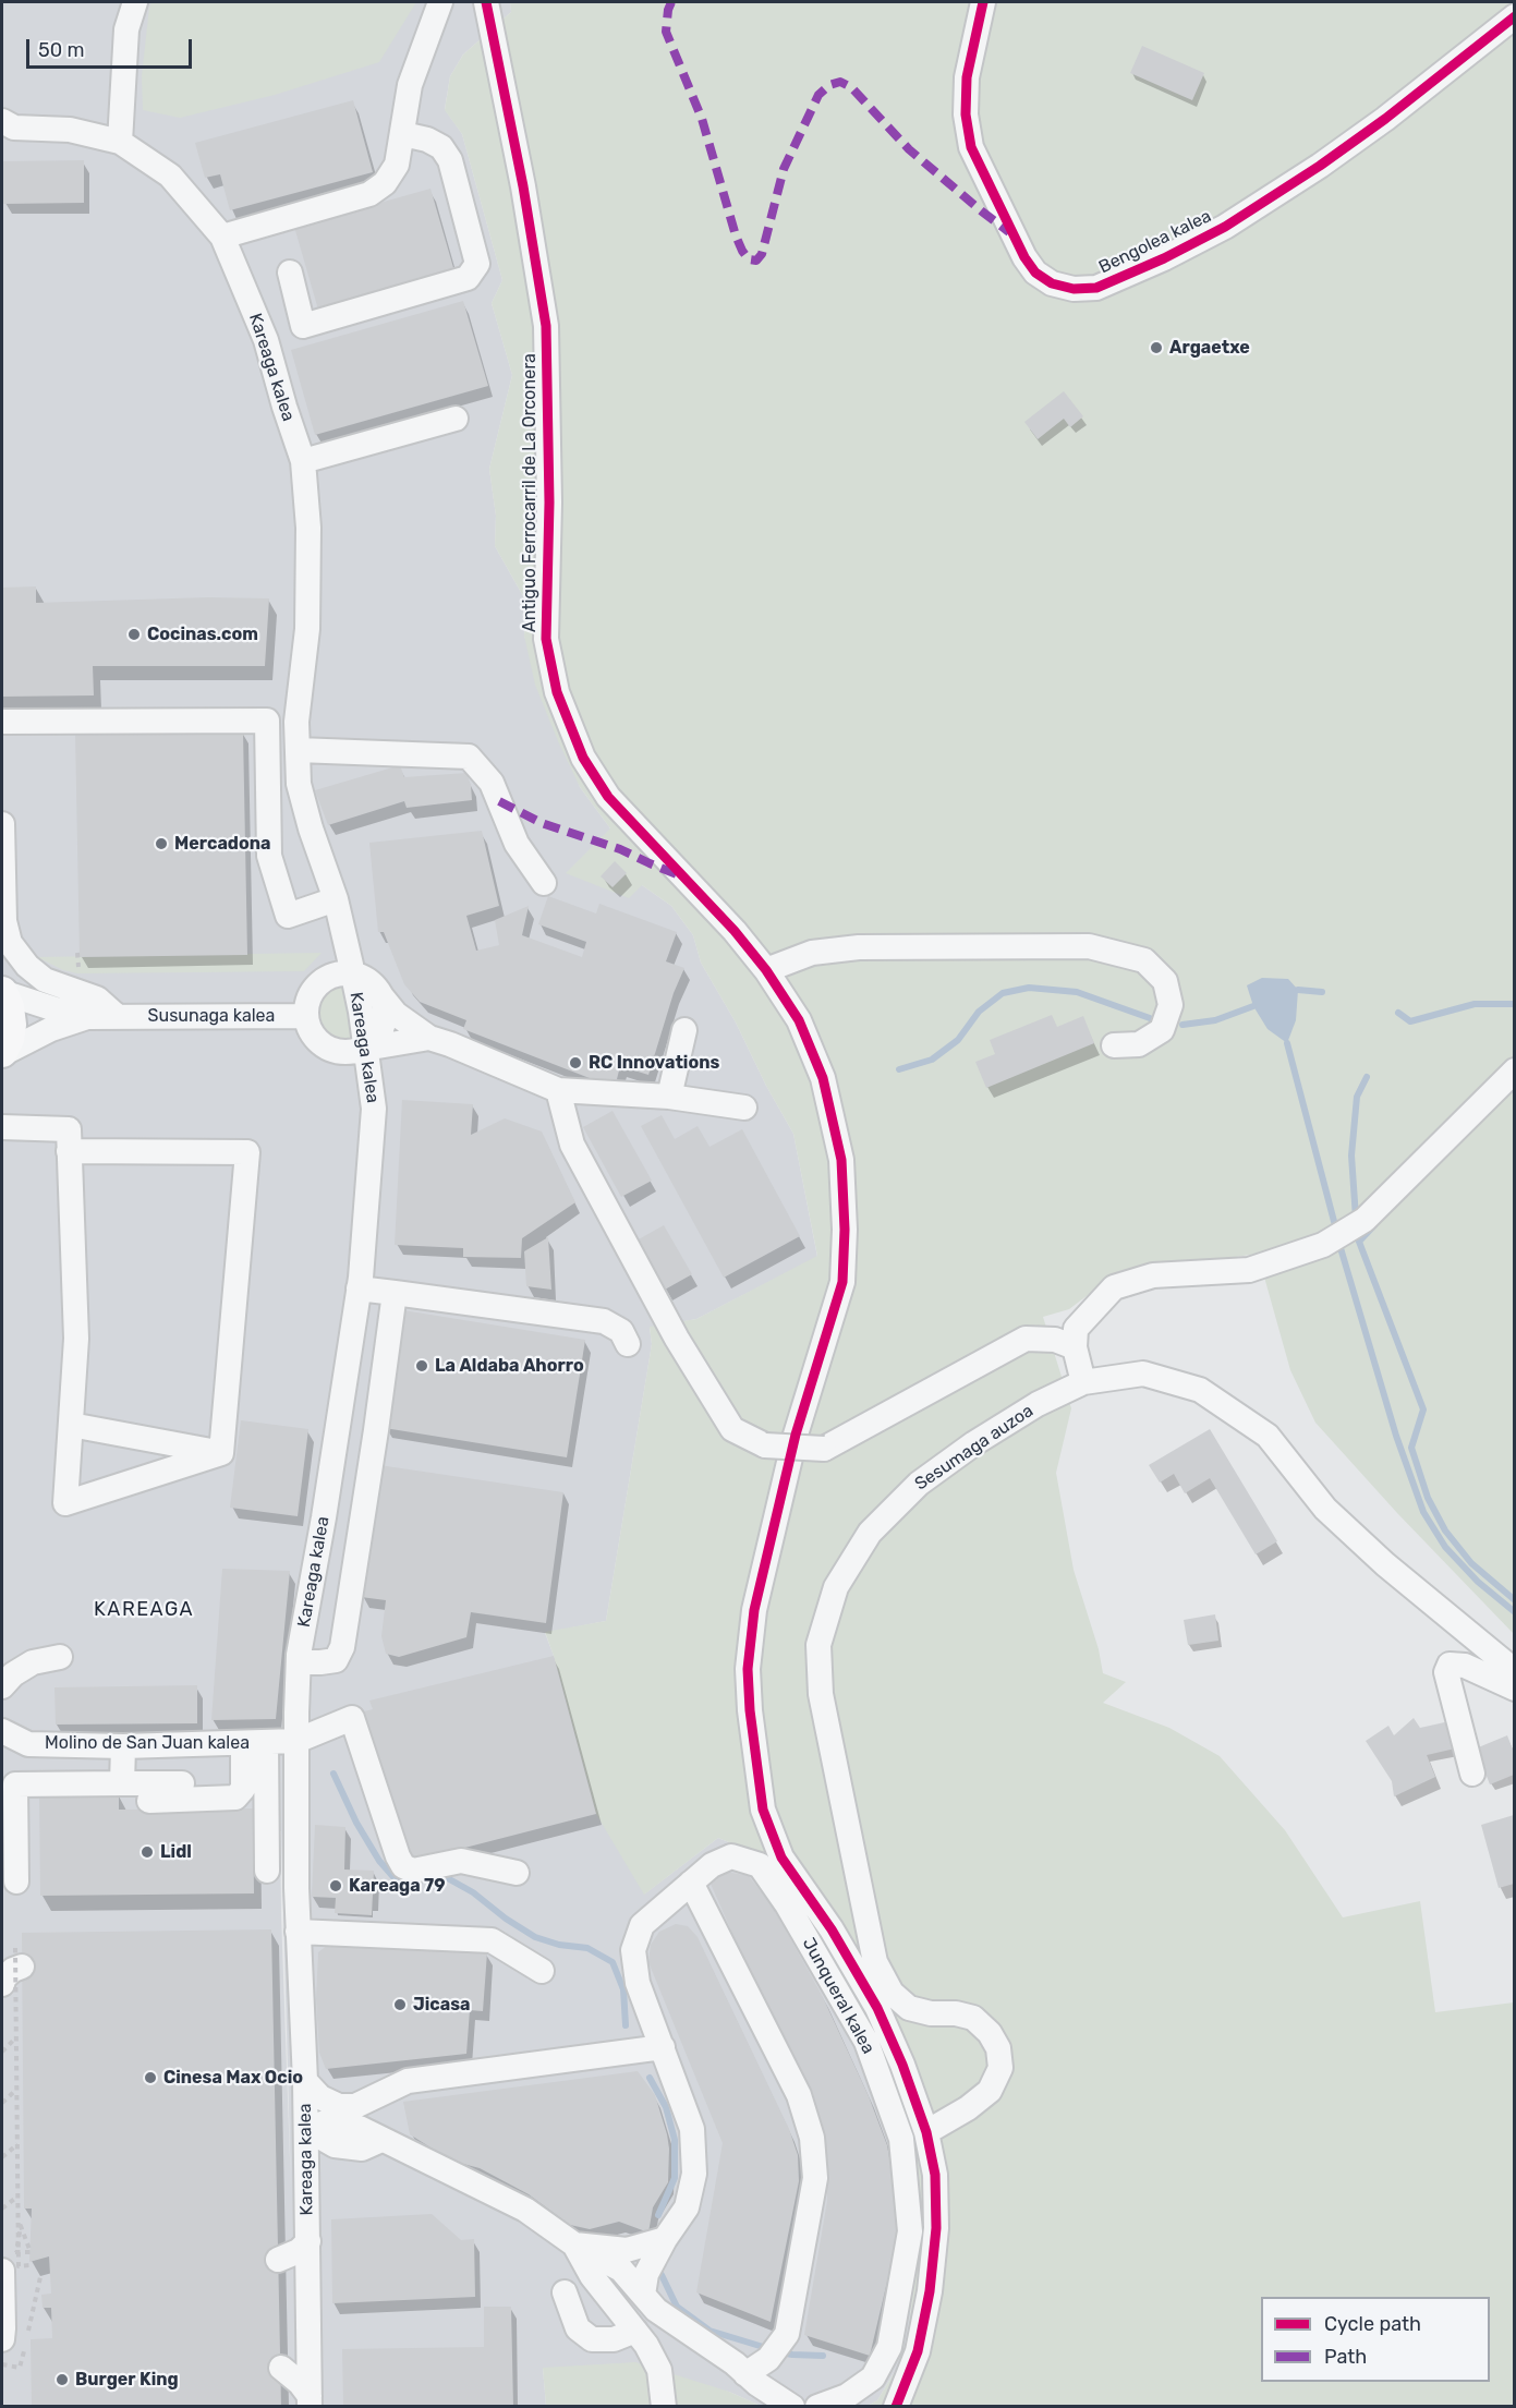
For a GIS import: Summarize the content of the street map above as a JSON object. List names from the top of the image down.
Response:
{
  "streets": {
    "street": [
      "Bengolea kalea",
      "Kareaga kalea",
      "Antiguo Ferrocarril de La Orconera",
      "Susunaga kalea",
      "Sesumaga auzoa",
      "Molino de San Juan kalea",
      "Junqueral kalea"
    ]
  },
  "crossings": [
    ["Kareaga kalea", "Molino de San Juan kalea"],
    ["Antiguo Ferrocarril de La Orconera", "Sesumaga auzoa"]
  ],
  "districts": ["KAREAGA"],
  "places": [
    "Argaetxe",
    "Cocinas.com",
    "Mercadona",
    "RC Innovations",
    "La Aldaba Ahorro",
    "Lidl",
    "Kareaga 79",
    "Jicasa",
    "Cinesa Max Ocio",
    "Burger King"
  ],
  "legend": ["Cycle path", "Path"],
  "scale_bar": "50 m"
}
